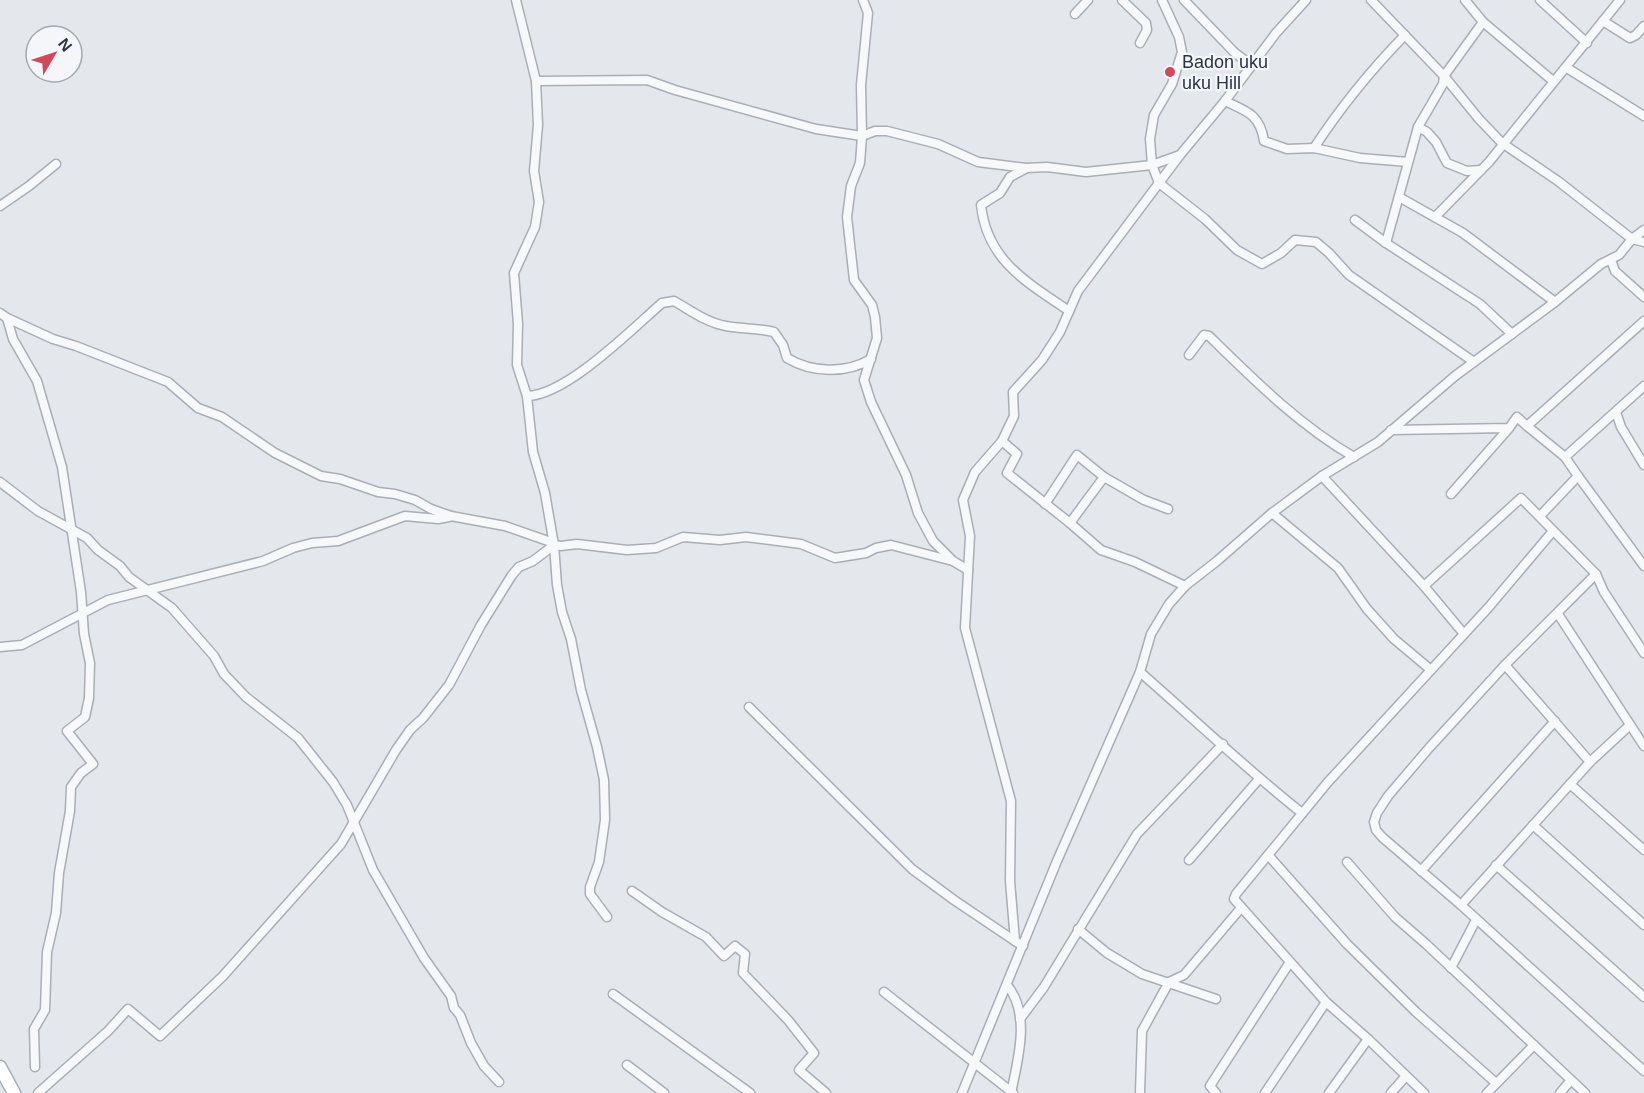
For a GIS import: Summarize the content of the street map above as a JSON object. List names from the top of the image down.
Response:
{
  "places": ["Badon uku uku Hill"],
  "north": "top right"
}
